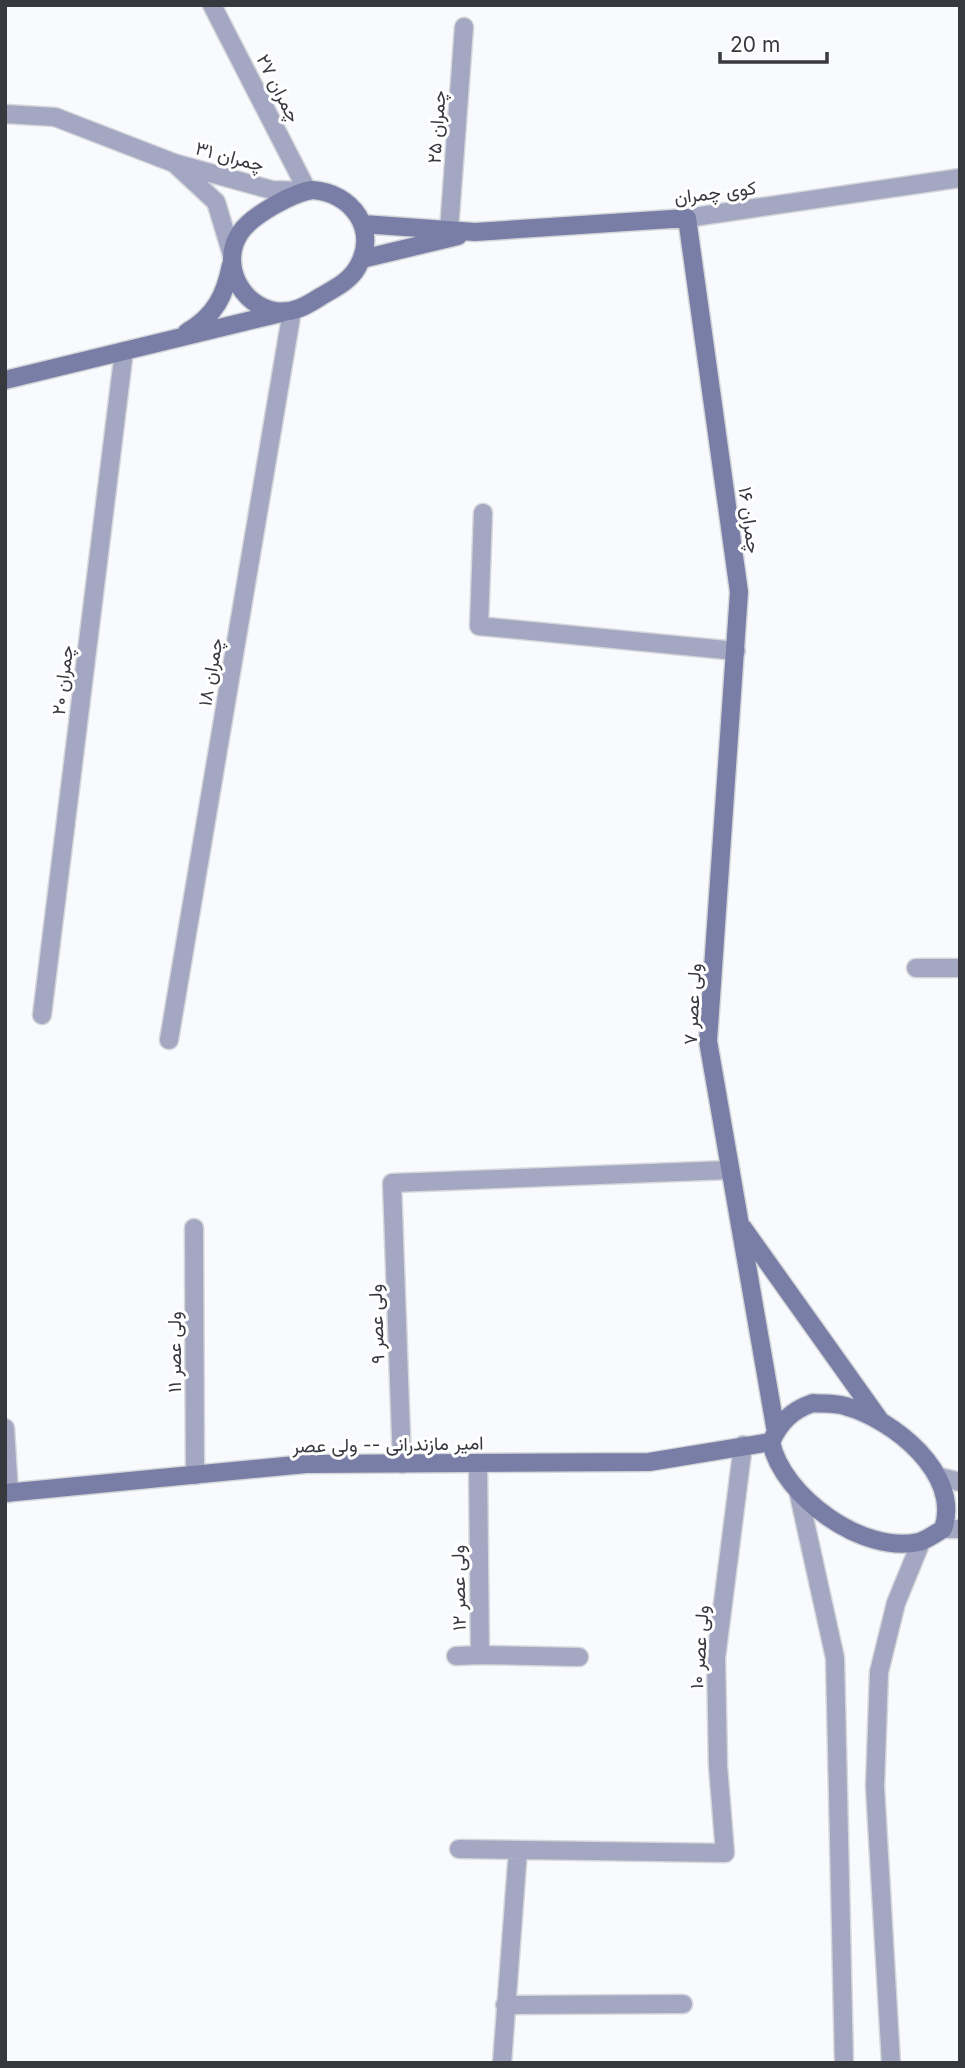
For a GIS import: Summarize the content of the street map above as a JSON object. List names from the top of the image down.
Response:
{
  "streets": {
    "main road": [
      "کوی چمران",
      "چمران ۱۶",
      "ولی عصر ۷",
      "امیر مازندرانی -- ولی عصر"
    ],
    "street": [
      "چمران ۲۷",
      "چمران ۲۵",
      "چمران ۳۱",
      "چمران ۱۸",
      "چمران ۲۰",
      "ولی عصر ۹",
      "ولی عصر ۱۱",
      "ولی عصر ۱۲",
      "ولی عصر ۱۰"
    ]
  },
  "crossings": [
    ["چمران ۲۷", "چمران ۳۱"],
    ["چمران ۲۷", "کوی چمران"],
    ["چمران ۲۷", "چمران ۱۸"],
    ["چمران ۲۵", "کوی چمران"],
    ["چمران ۳۱", "کوی چمران"],
    ["چمران ۳۱", "چمران ۱۸"],
    ["کوی چمران", "چمران ۱۶"],
    ["کوی چمران", "چمران ۱۸"],
    ["چمران ۱۶", "ولی عصر ۷"],
    ["ولی عصر ۷", "ولی عصر ۹"],
    ["ولی عصر ۷", "امیر مازندرانی -- ولی عصر"],
    ["ولی عصر ۹", "امیر مازندرانی -- ولی عصر"],
    ["ولی عصر ۱۱", "امیر مازندرانی -- ولی عصر"],
    ["امیر مازندرانی -- ولی عصر", "ولی عصر ۱۲"],
    ["امیر مازندرانی -- ولی عصر", "ولی عصر ۱۰"]
  ],
  "scale_bar": "20 m"
}
